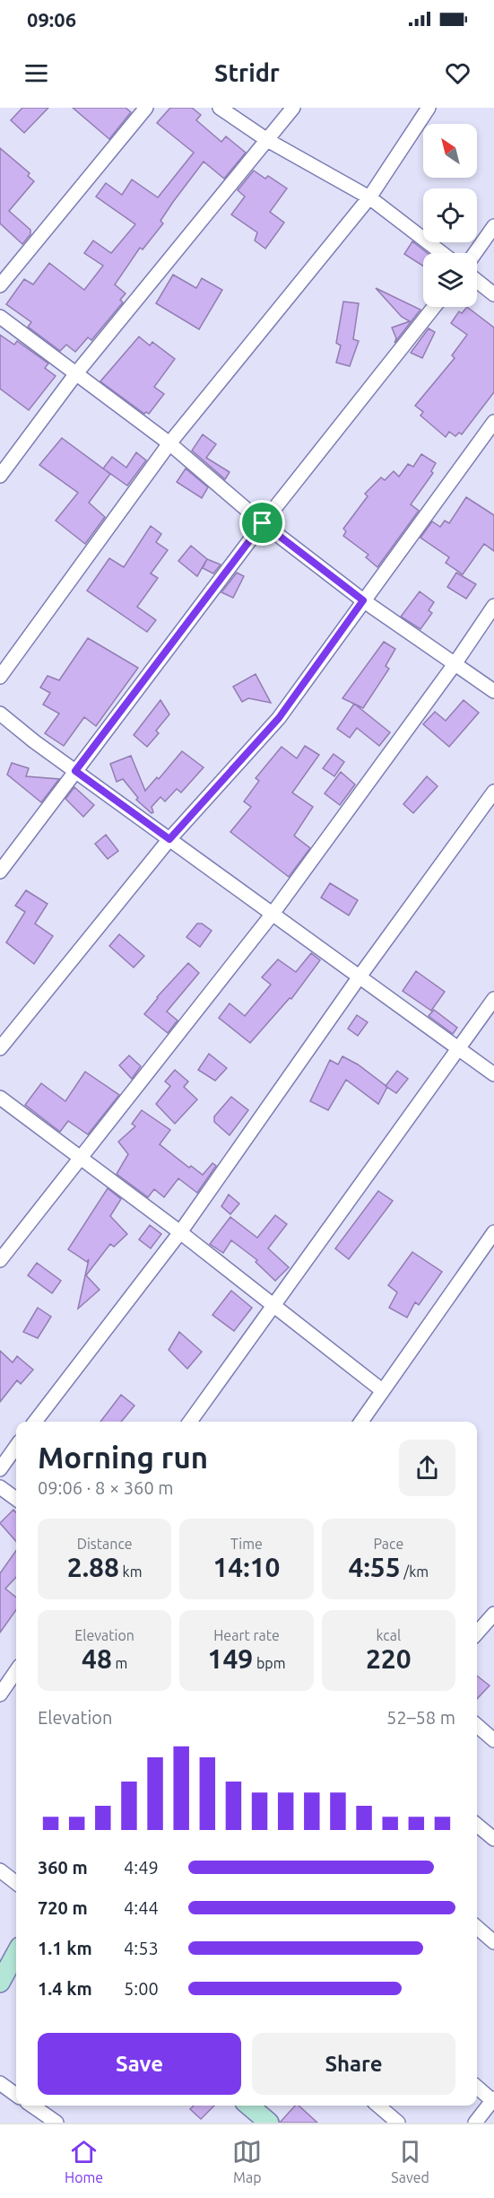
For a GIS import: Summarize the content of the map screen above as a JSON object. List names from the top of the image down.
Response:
{
  "north": "top left",
  "page": {
    "status": "09:06",
    "header": "Stridr",
    "heading": ["Morning run", "09:06 · 8 × 360 m"],
    "stats": [
      ["Distance", "2.88 km"],
      ["Time", "14:10"],
      ["Pace", "4:55 /km"],
      ["Elevation", "48 m"],
      ["Heart rate", "149 bpm"],
      ["kcal", "220"]
    ],
    "chart": ["Elevation", "52–58 m"],
    "list": [
      {
        "name": "360 m",
        "note": "4:49"
      },
      {
        "name": "720 m",
        "note": "4:44"
      },
      {
        "name": "1.1 km",
        "note": "4:53"
      },
      {
        "name": "1.4 km",
        "note": "5:00"
      }
    ],
    "buttons": ["Save", "Share"],
    "tabs": ["Home", "Map", "Saved"]
  }
}
